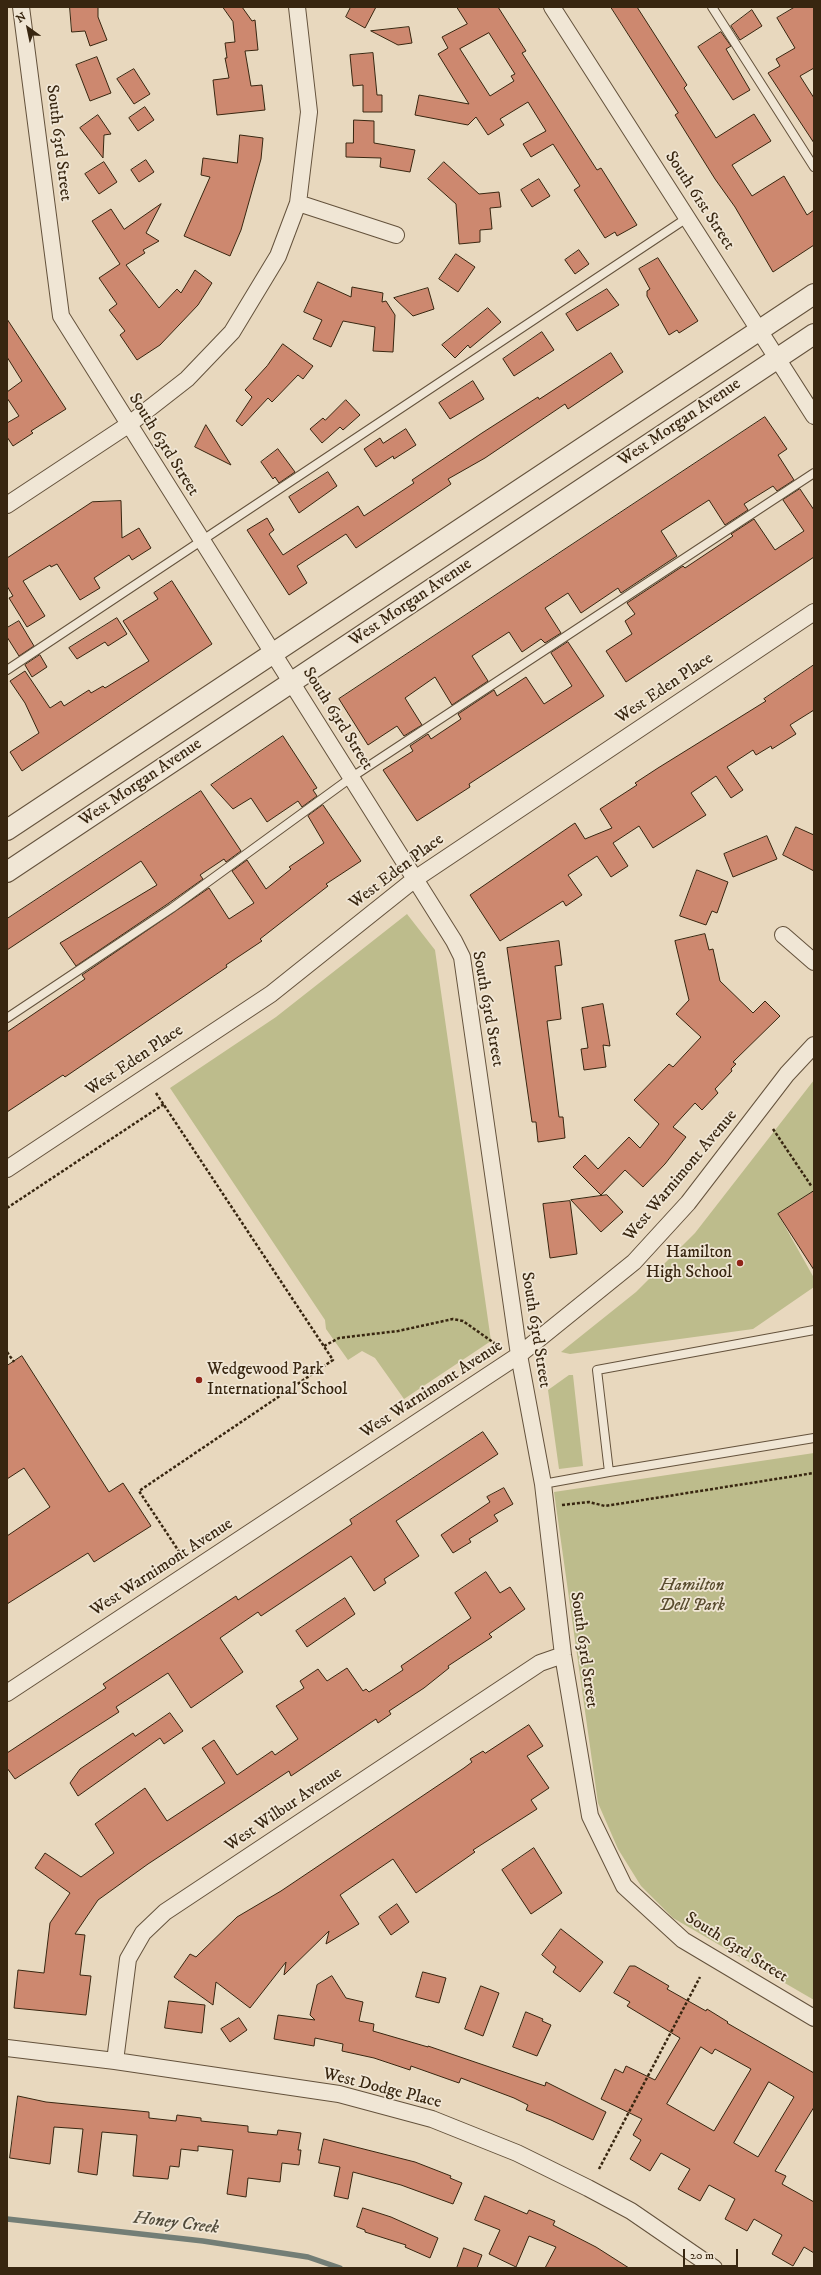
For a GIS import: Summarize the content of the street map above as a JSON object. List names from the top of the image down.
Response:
{
  "streets": {
    "street": [
      "South 63rd Street",
      "South 61st Street",
      "West Morgan Avenue",
      "West Eden Place",
      "West Warnimont Avenue",
      "West Wilbur Avenue",
      "West Dodge Place"
    ]
  },
  "crossings": [
    ["South 63rd Street", "West Morgan Avenue"],
    ["South 63rd Street", "West Eden Place"],
    ["South 63rd Street", "West Warnimont Avenue"],
    ["South 63rd Street", "West Wilbur Avenue"],
    ["South 61st Street", "West Morgan Avenue"],
    ["West Wilbur Avenue", "West Dodge Place"]
  ],
  "water": ["Honey Creek"],
  "parks": ["Hamilton Dell Park"],
  "places": ["Hamilton High School", "Wedgewood Park International School"],
  "scale_bar": "20 m",
  "north": "top left"
}
